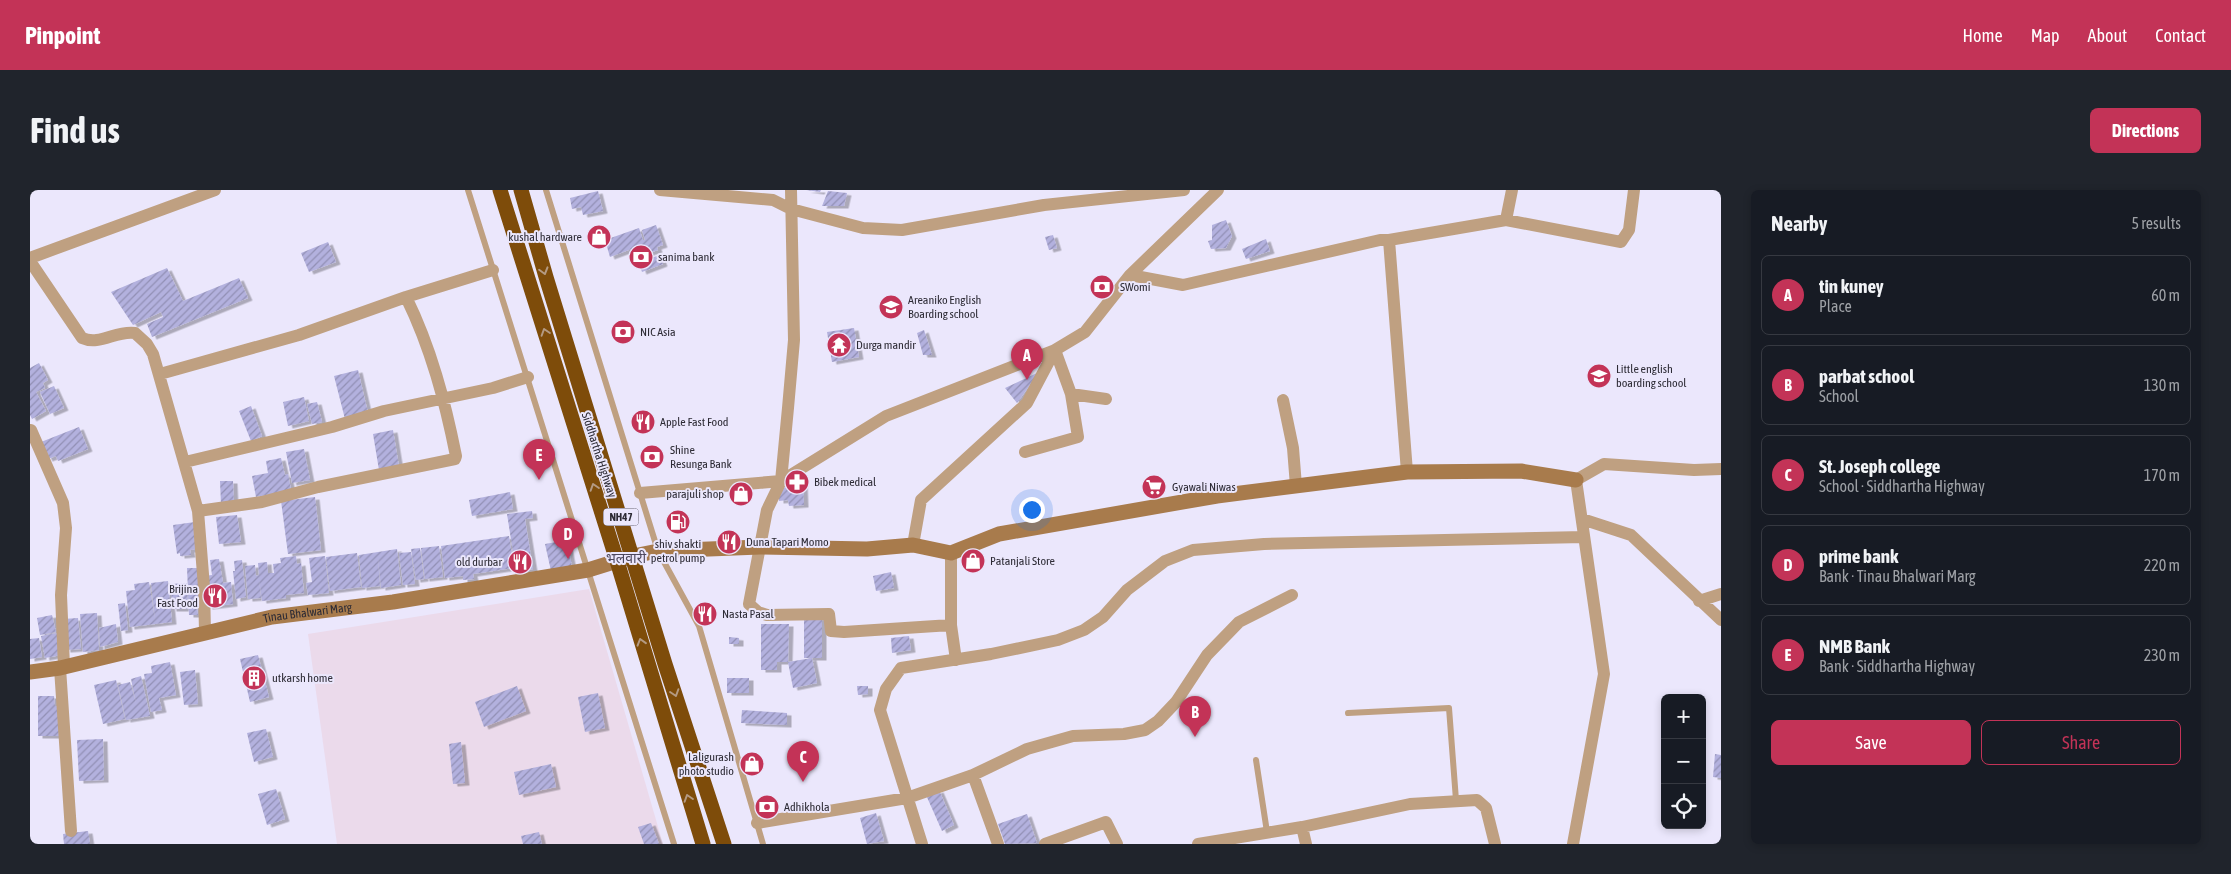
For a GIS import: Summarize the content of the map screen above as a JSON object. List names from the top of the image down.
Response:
{
  "streets": {
    "highway": ["Siddhartha Highway", "NH47"],
    "street": ["Tinau Bhalwari Marg"]
  },
  "crossings": [
    ["Siddhartha Highway", "Tinau Bhalwari Marg"]
  ],
  "districts": ["भलवारी"],
  "places": {
    "shop": [
      "kushal hardware",
      "parajuli shop",
      "Patanjali Store",
      "Laligurash photo studio"
    ],
    "bank": [
      "sanima bank",
      "SWomi",
      "NIC Asia",
      "Shine Resunga Bank",
      "Adhikhola"
    ],
    "school or university": ["Areaniko English Boarding school", "Little english boarding school"],
    "temple": ["Durga mandir"],
    "restaurant": [
      "Apple Fast Food",
      "Duna Tapari Momo",
      "old durbar",
      "Brijina Fast Food",
      "Nasta Pasal"
    ],
    "pharmacy": ["Bibek medical"],
    "supermarket": ["Gyawali Niwas"],
    "fuel station": ["shiv shakti petrol pump"],
    "building": ["utkarsh home"]
  },
  "page": {
    "header": "Pinpoint",
    "nav": [
      "Home",
      "Map",
      "About",
      "Contact"
    ],
    "buttons": [
      "Directions",
      ["Save", "Share"]
    ],
    "title": "Find us",
    "heading": ["Nearby", "5 results"],
    "list": [
      {
        "mark": "A",
        "name": "tin kuney",
        "note": "Place",
        "value": "60 m"
      },
      {
        "mark": "B",
        "name": "parbat school",
        "note": "School",
        "value": "130 m"
      },
      {
        "mark": "C",
        "name": "St. Joseph college",
        "note": "School · Siddhartha Highway",
        "value": "170 m"
      },
      {
        "mark": "D",
        "name": "prime bank",
        "note": "Bank · Tinau Bhalwari Marg",
        "value": "220 m"
      },
      {
        "mark": "E",
        "name": "NMB Bank",
        "note": "Bank · Siddhartha Highway",
        "value": "230 m"
      }
    ],
    "pins": [
      "A",
      "E",
      "D",
      "B",
      "C"
    ],
    "map_buttons": ["+", "−"]
  }
}
